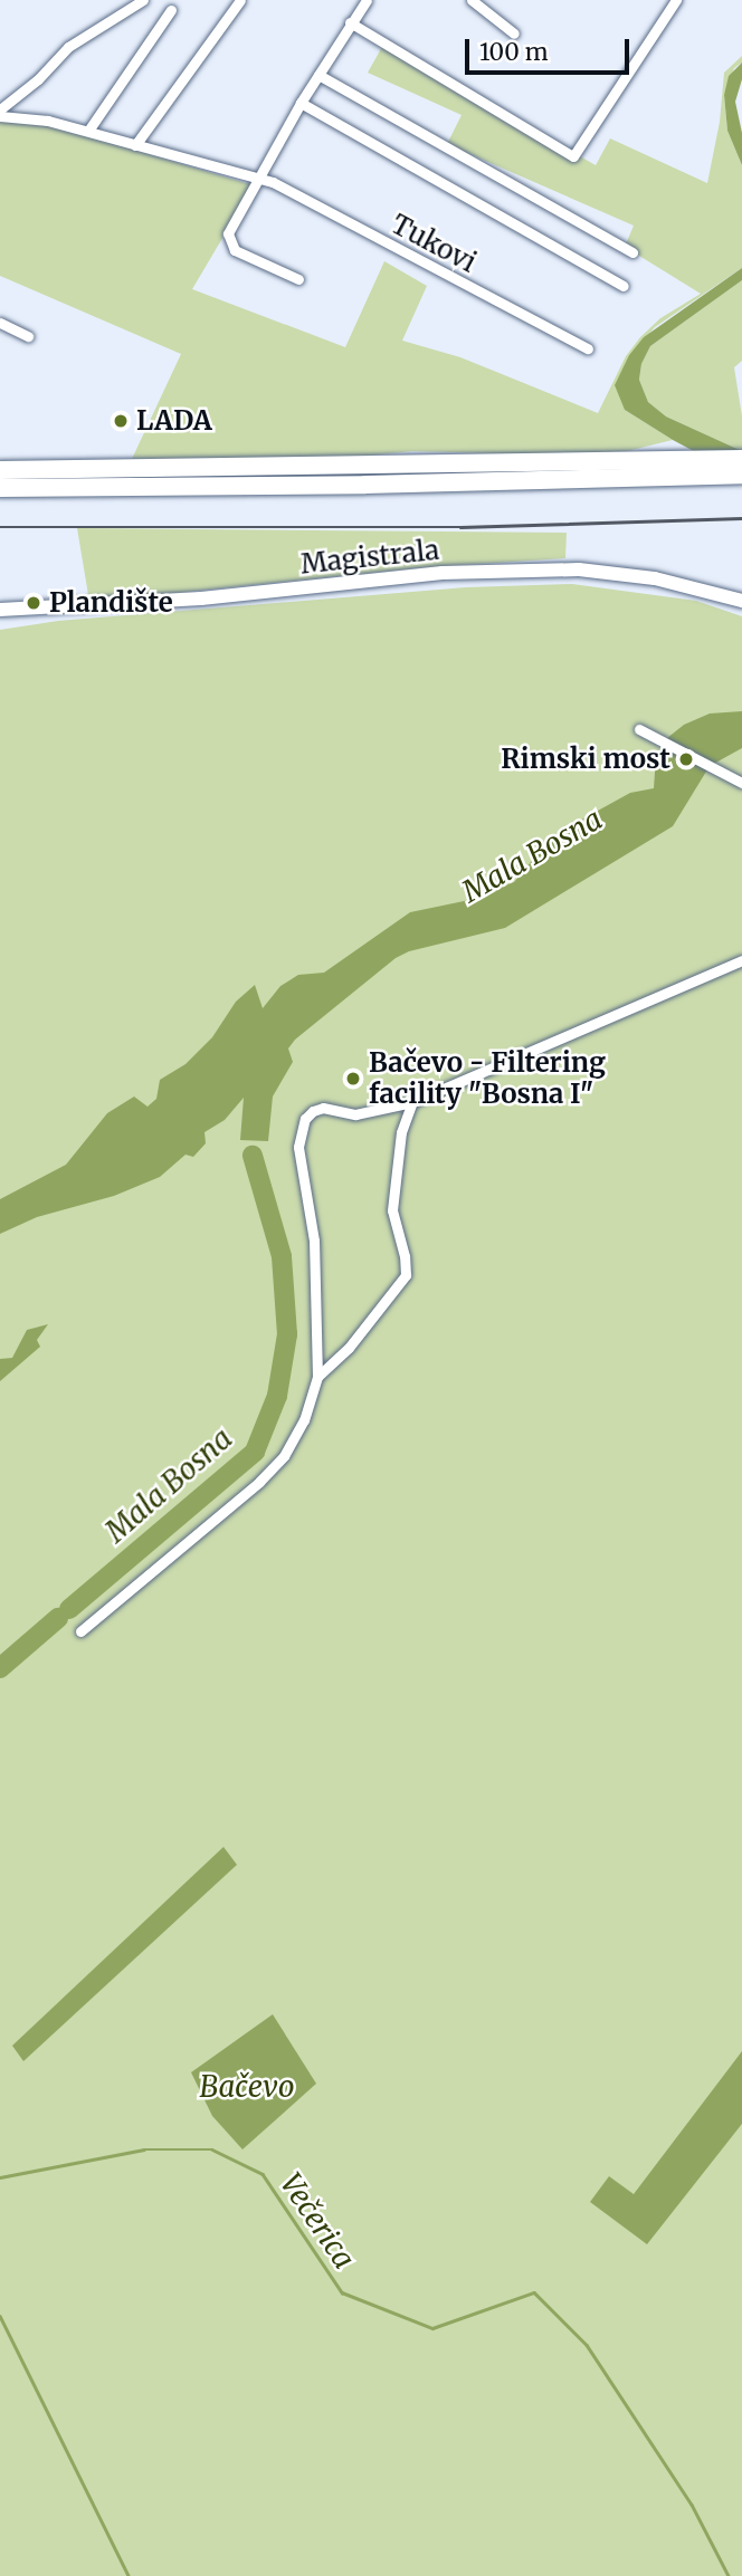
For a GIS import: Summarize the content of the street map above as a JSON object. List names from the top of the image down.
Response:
{
  "streets": {
    "main road": ["Magistrala"],
    "street": ["Tukovi"]
  },
  "water": ["Mala Bosna", "Bačevo", "Večerica"],
  "places": [
    "LADA",
    "Plandište",
    "Rimski most",
    "Bačevo - Filtering facility \"Bosna I\""
  ],
  "scale_bar": "100 m"
}
